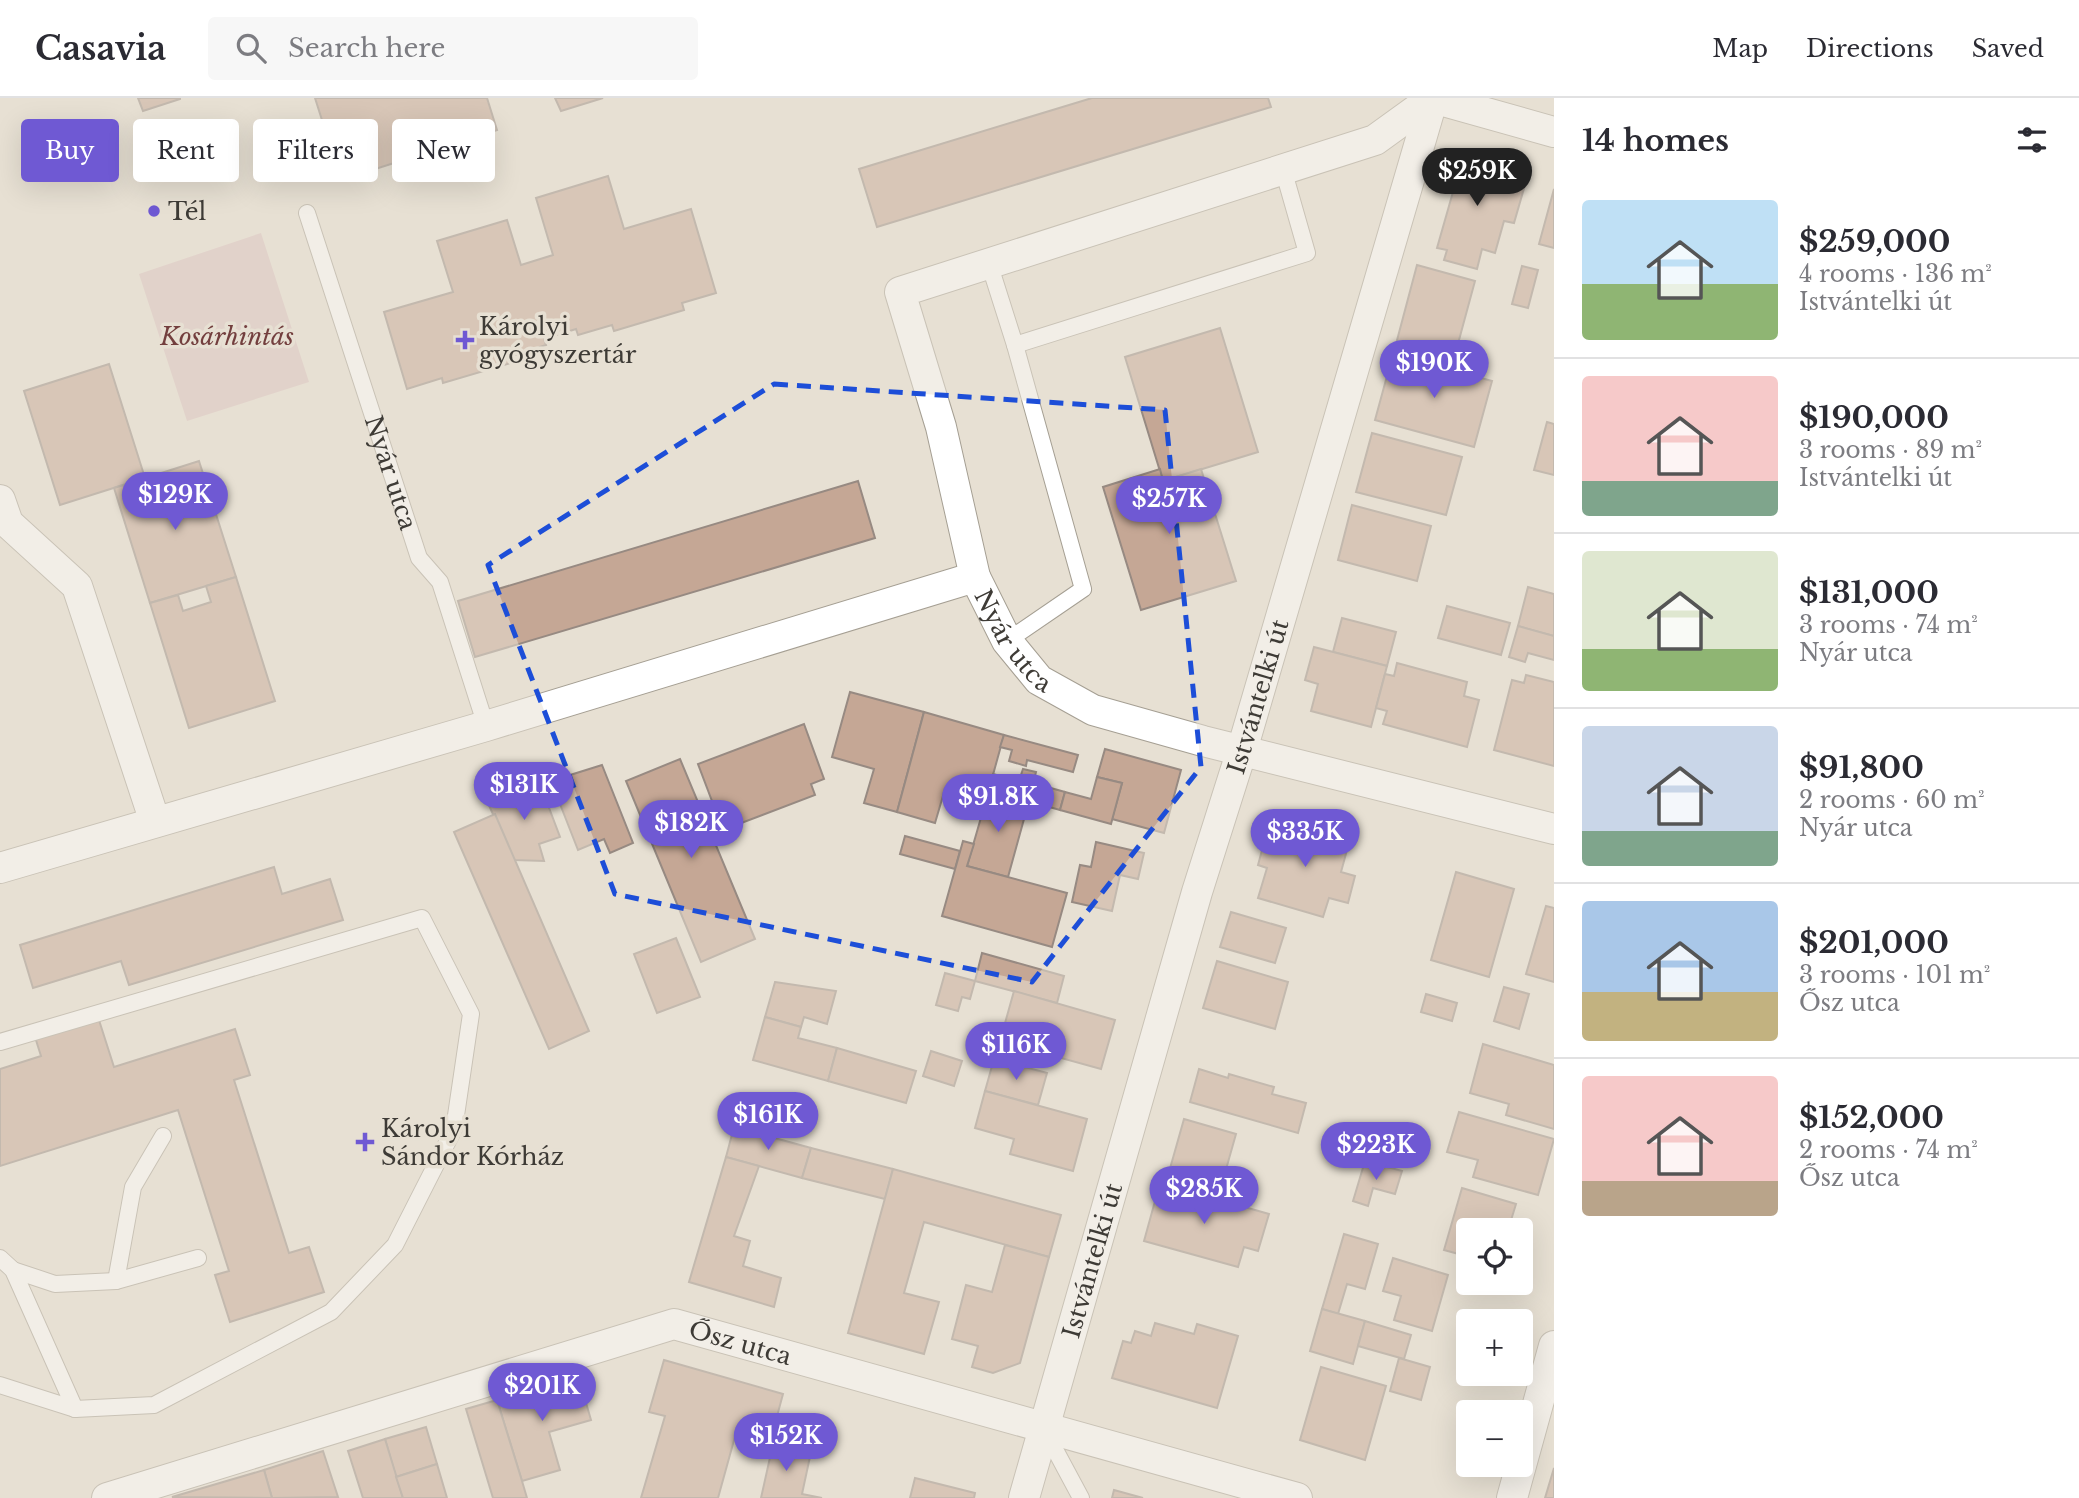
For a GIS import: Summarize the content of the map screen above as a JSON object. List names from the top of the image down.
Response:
{
  "streets": {
    "street": ["Nyár utca", "Istvántelki út", "Ősz utca"]
  },
  "crossings": [
    ["Nyár utca", "Istvántelki út"],
    ["Istvántelki út", "Ősz utca"]
  ],
  "parks": ["Kosárhintás"],
  "places": {
    "other": ["Tél"],
    "health": ["Károlyi gyógyszertár", "Károlyi Sándor Kórház"]
  },
  "page": {
    "header": "Casavia",
    "search": "Search here",
    "nav": ["Map", "Directions", "Saved"],
    "heading": "14 homes",
    "chip": [
      "Buy",
      "Rent",
      "Filters",
      "New"
    ],
    "price": [
      "$259K",
      "$190K",
      "$129K",
      "$257K",
      "$131K",
      "$91.8K",
      "$182K",
      "$335K",
      "$116K",
      "$161K",
      "$223K",
      "$285K",
      "$201K",
      "$152K"
    ],
    "list": [
      {
        "name": "$259,000",
        "note": "4 rooms · 136 m² · Istvántelki út"
      },
      {
        "name": "$190,000",
        "note": "3 rooms · 89 m² · Istvántelki út"
      },
      {
        "name": "$131,000",
        "note": "3 rooms · 74 m² · Nyár utca"
      },
      {
        "name": "$91,800",
        "note": "2 rooms · 60 m² · Nyár utca"
      },
      {
        "name": "$201,000",
        "note": "3 rooms · 101 m² · Ősz utca"
      },
      {
        "name": "$152,000",
        "note": "2 rooms · 74 m² · Ősz utca"
      }
    ],
    "map_buttons": ["+", "−"]
  }
}
